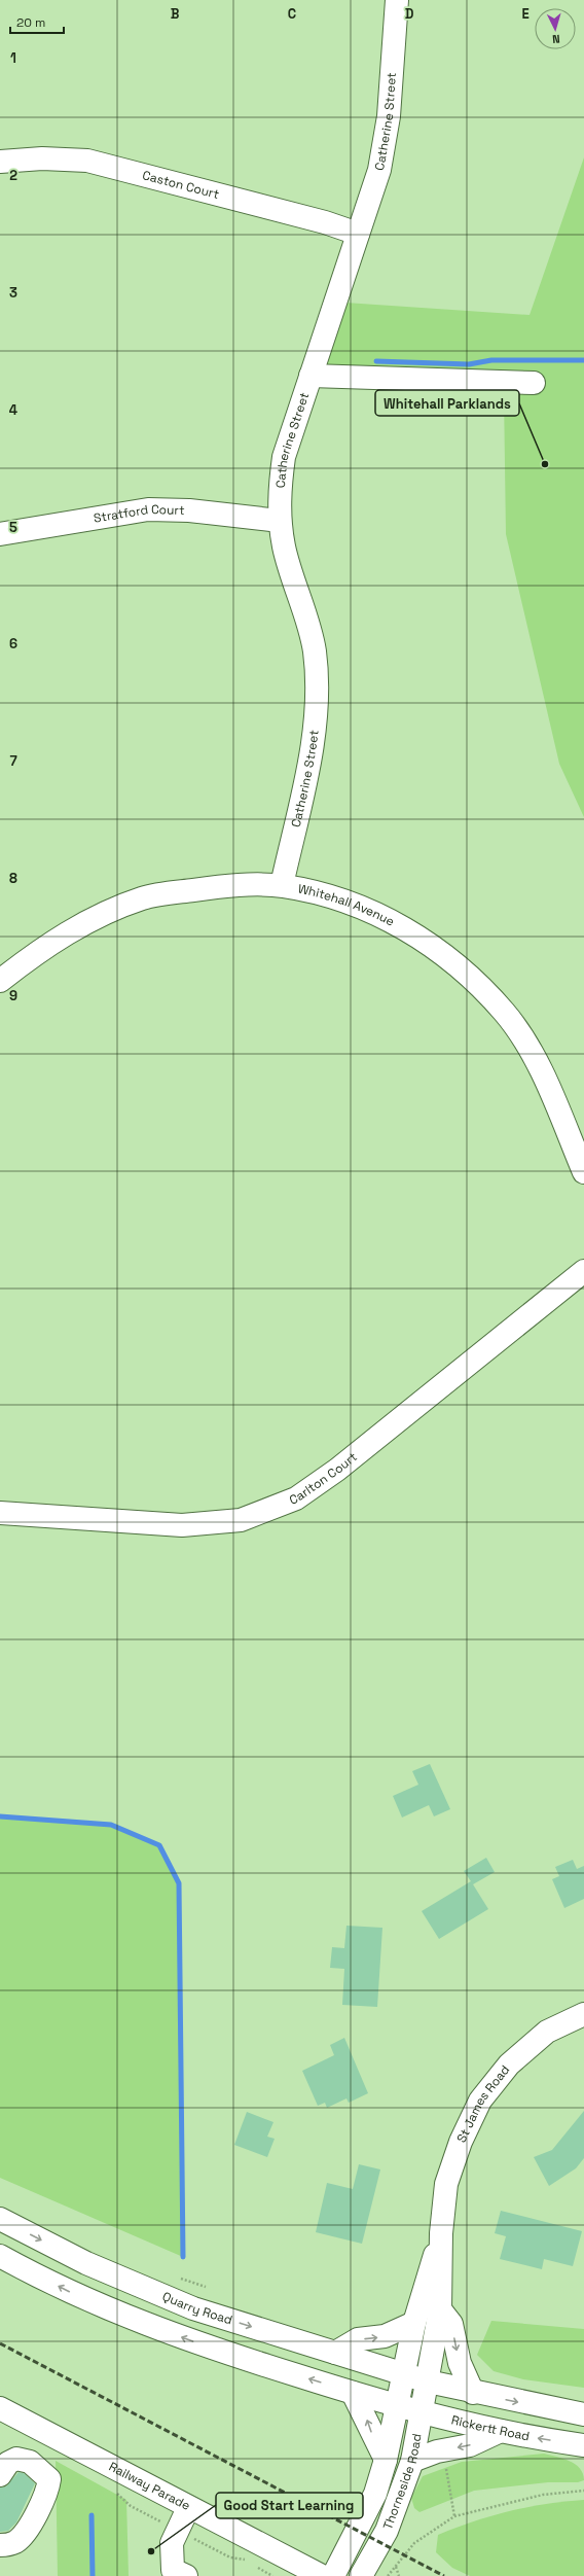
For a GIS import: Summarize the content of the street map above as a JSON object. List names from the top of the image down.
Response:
{
  "streets": {
    "street": [
      "Catherine Street",
      "Caston Court",
      "Stratford Court",
      "Whitehall Avenue",
      "Carlton Court",
      "St James Road",
      "Quarry Road",
      "Rickertt Road",
      "Thorneside Road",
      "Railway Parade"
    ]
  },
  "crossings": [
    ["Catherine Street", "Caston Court"],
    ["Catherine Street", "Stratford Court"],
    ["Catherine Street", "Whitehall Avenue"],
    ["St James Road", "Quarry Road"],
    ["St James Road", "Rickertt Road"],
    ["St James Road", "Thorneside Road"],
    ["Rickertt Road", "Thorneside Road"]
  ],
  "places": ["Whitehall Parklands", "Good Start Learning"],
  "scale_bar": "20 m",
  "north": "bottom",
  "grid": {
    "columns": [
      "B",
      "C",
      "D",
      "E"
    ],
    "rows": [
      "1",
      "2",
      "3",
      "4",
      "5",
      "6",
      "7",
      "8",
      "9"
    ]
  }
}
